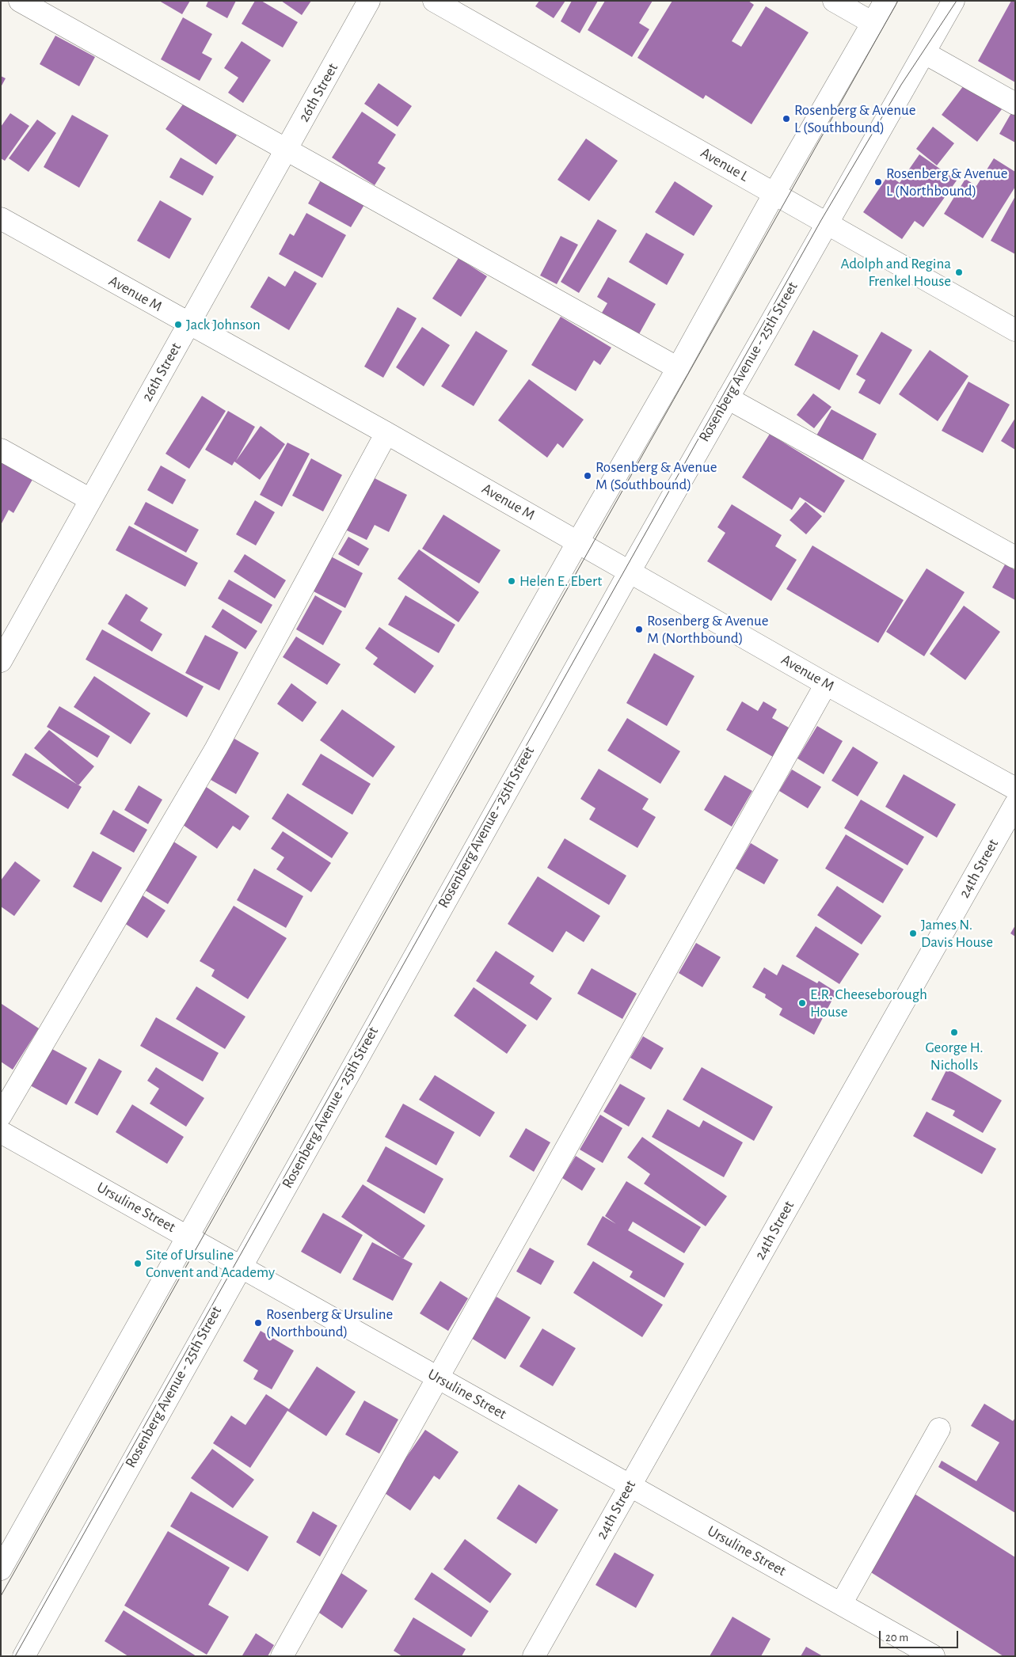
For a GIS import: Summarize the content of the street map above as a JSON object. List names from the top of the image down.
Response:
{
  "streets": {
    "street": [
      "26th Street",
      "Avenue L",
      "Avenue M",
      "Rosenberg Avenue - 25th Street",
      "24th Street",
      "Ursuline Street"
    ]
  },
  "crossings": [
    ["26th Street", "Avenue M"],
    ["Avenue L", "Rosenberg Avenue - 25th Street"],
    ["Avenue M", "Rosenberg Avenue - 25th Street"],
    ["Rosenberg Avenue - 25th Street", "Ursuline Street"],
    ["24th Street", "Ursuline Street"]
  ],
  "places": [
    "Rosenberg & Avenue L (Southbound)",
    "Rosenberg & Avenue L (Northbound)",
    "Adolph and Regina Frenkel House",
    "Jack Johnson",
    "Rosenberg & Avenue M (Southbound)",
    "Helen E. Ebert",
    "Rosenberg & Avenue M (Northbound)",
    "James N. Davis House",
    "E.R. Cheeseborough House",
    "George H. Nicholls",
    "Site of Ursuline Convent and Academy",
    "Rosenberg & Ursuline (Northbound)"
  ],
  "scale_bar": "20 m"
}
